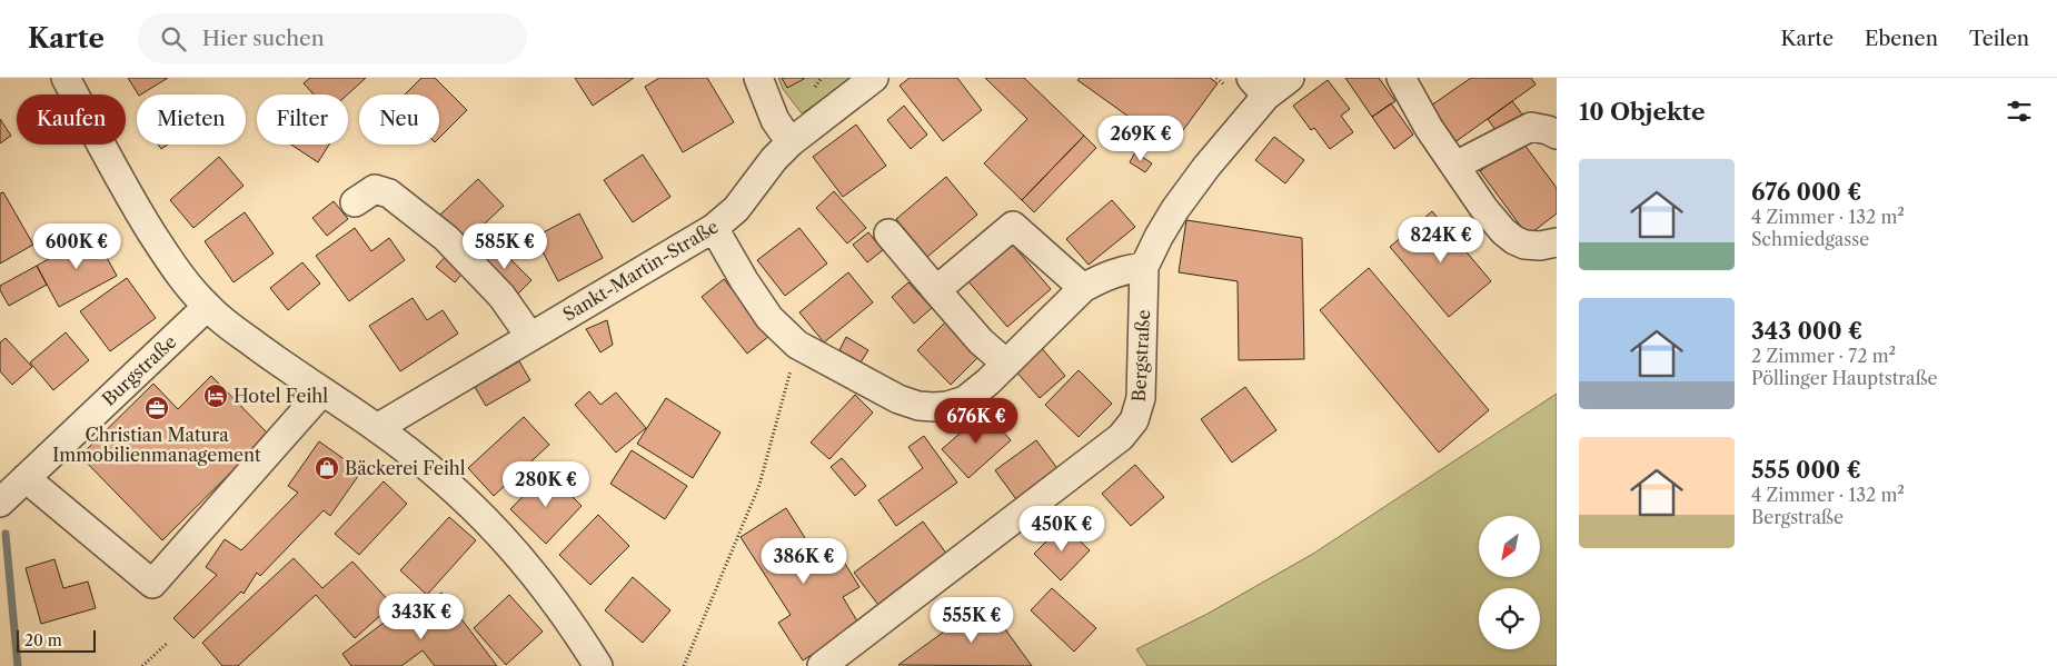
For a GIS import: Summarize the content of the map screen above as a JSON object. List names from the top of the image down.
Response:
{
  "streets": {
    "street": ["Sankt-Martin-Straße", "Bergstraße", "Burgstraße"]
  },
  "places": {
    "hotel": ["Hotel Feihl"],
    "office": ["Christian Matura Immobilienmanagement"],
    "shop": ["Bäckerei Feihl"]
  },
  "scale_bar": "20 m",
  "north": "bottom left",
  "page": {
    "header": "Karte",
    "search": "Hier suchen",
    "nav": ["Karte", "Ebenen", "Teilen"],
    "heading": "10 Objekte",
    "chip": [
      "Kaufen",
      "Mieten",
      "Filter",
      "Neu"
    ],
    "price": [
      "269K €",
      "824K €",
      "600K €",
      "585K €",
      "676K €",
      "280K €",
      "450K €",
      "386K €",
      "343K €",
      "555K €"
    ],
    "list": [
      {
        "name": "676 000 €",
        "note": "4 Zimmer · 132 m² · Schmiedgasse"
      },
      {
        "name": "343 000 €",
        "note": "2 Zimmer · 72 m² · Pöllinger Hauptstraße"
      },
      {
        "name": "555 000 €",
        "note": "4 Zimmer · 132 m² · Bergstraße"
      }
    ],
    "scale": "20 m"
  }
}
